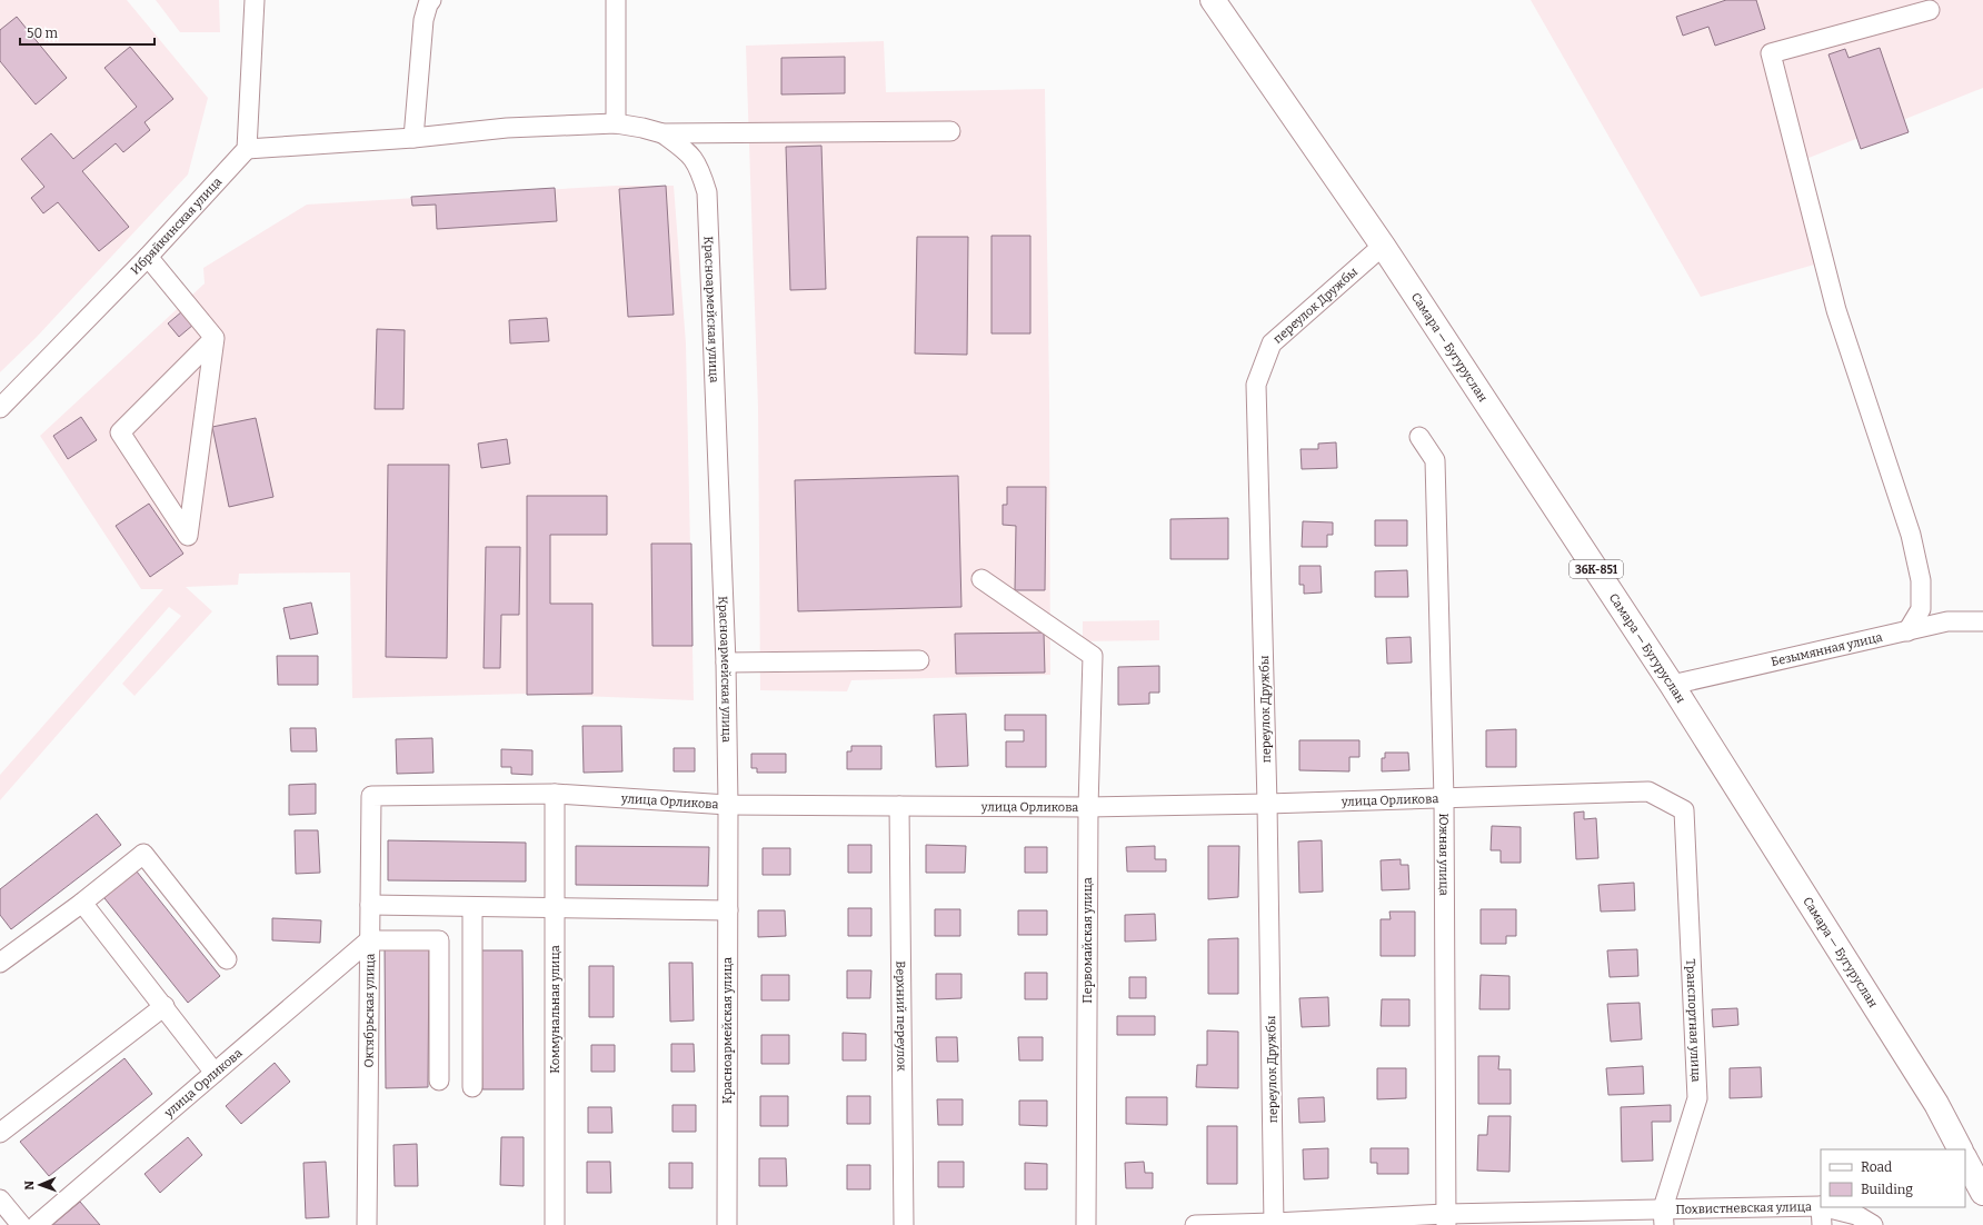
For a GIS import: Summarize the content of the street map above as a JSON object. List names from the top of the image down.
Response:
{
  "streets": {
    "main road": ["Самара — Бугуруслан", "36К-851"],
    "street": [
      "Ибряйкинская улица",
      "переулок Дружбы",
      "Красноармейская улица",
      "Безымянная улица",
      "улица Орликова",
      "Южная улица",
      "Первомайская улица",
      "Коммунальная улица",
      "Октябрьская улица",
      "Верхний переулок",
      "Транспортная улица",
      "Похвистневская улица"
    ]
  },
  "crossings": [
    ["переулок Дружбы", "Самара — Бугуруслан"],
    ["переулок Дружбы", "улица Орликова"],
    ["переулок Дружбы", "Похвистневская улица"],
    ["Красноармейская улица", "улица Орликова"],
    ["Самара — Бугуруслан", "Безымянная улица"],
    ["улица Орликова", "Южная улица"],
    ["улица Орликова", "Первомайская улица"],
    ["улица Орликова", "Коммунальная улица"],
    ["улица Орликова", "Октябрьская улица"],
    ["улица Орликова", "Верхний переулок"],
    ["улица Орликова", "Транспортная улица"],
    ["Южная улица", "Похвистневская улица"],
    ["Транспортная улица", "Похвистневская улица"]
  ],
  "legend": ["Road", "Building"],
  "scale_bar": "50 m",
  "north": "left"
}
